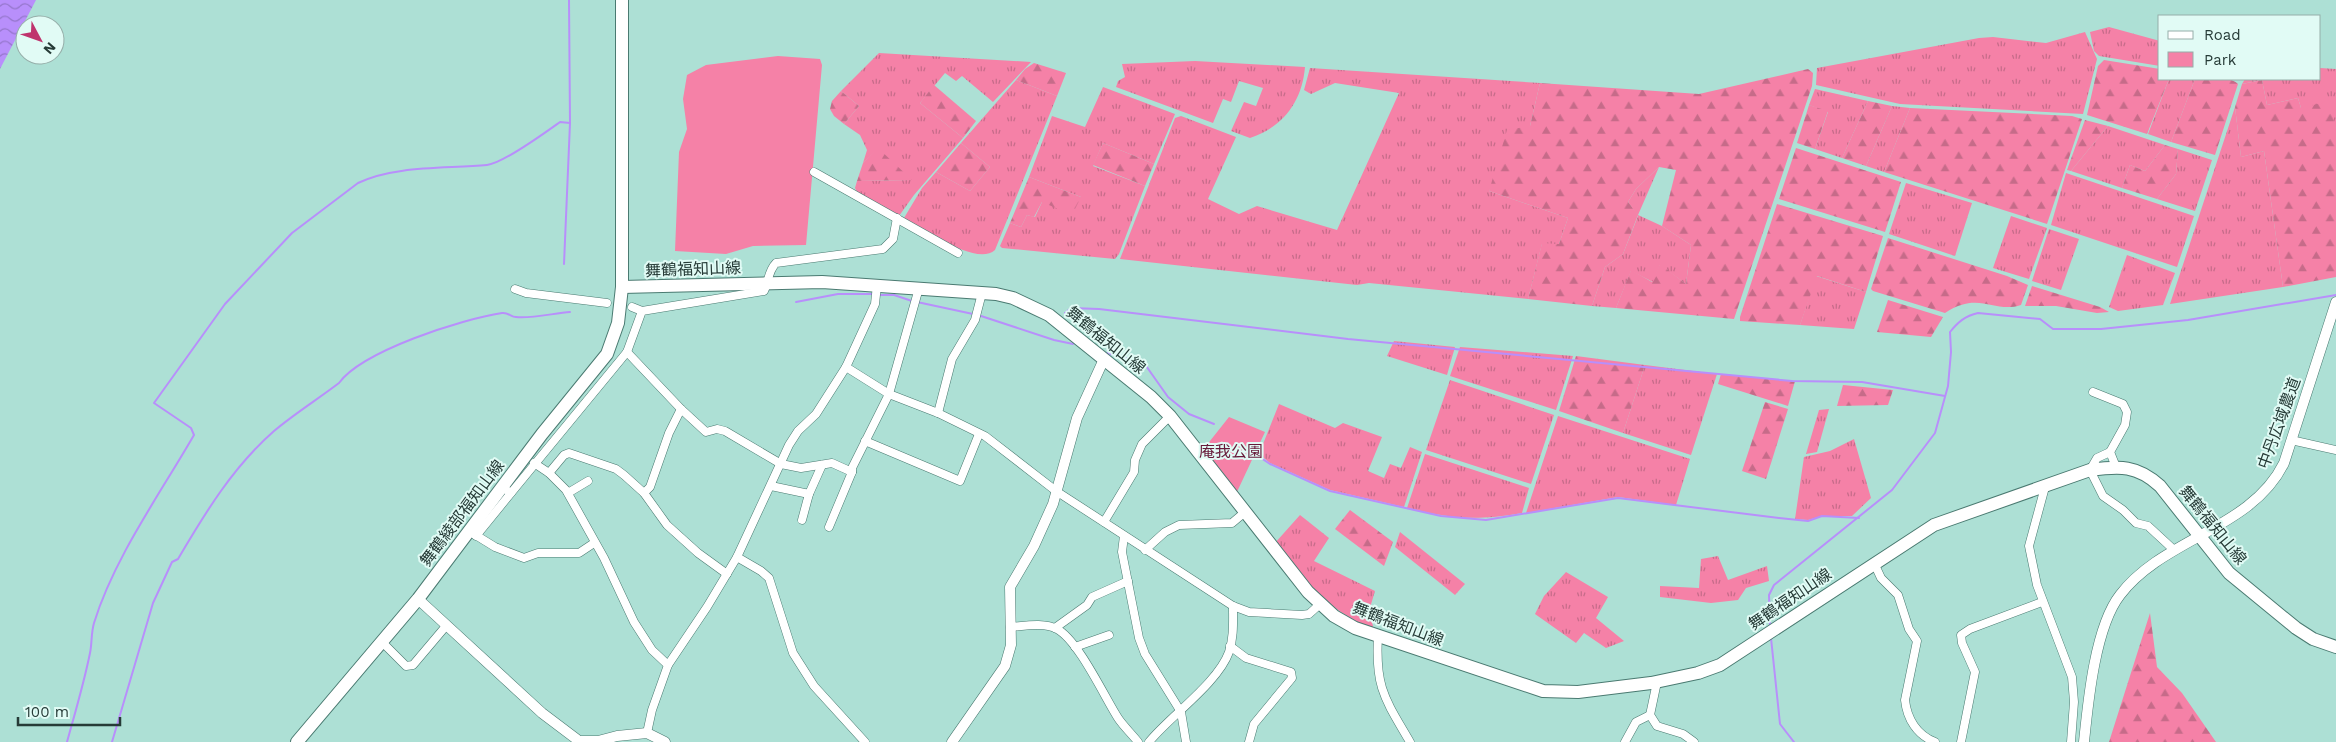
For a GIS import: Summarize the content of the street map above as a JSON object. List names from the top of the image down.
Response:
{
  "streets": {
    "main road": ["舞鶴福知山線", "舞鶴綾部福知山線"],
    "street": ["中丹広域農道"]
  },
  "crossings": [
    ["舞鶴福知山線", "中丹広域農道"],
    ["舞鶴福知山線", "舞鶴綾部福知山線"]
  ],
  "parks": ["庵我公園"],
  "legend": ["Road", "Park"],
  "scale_bar": "100 m",
  "north": "bottom right"
}
